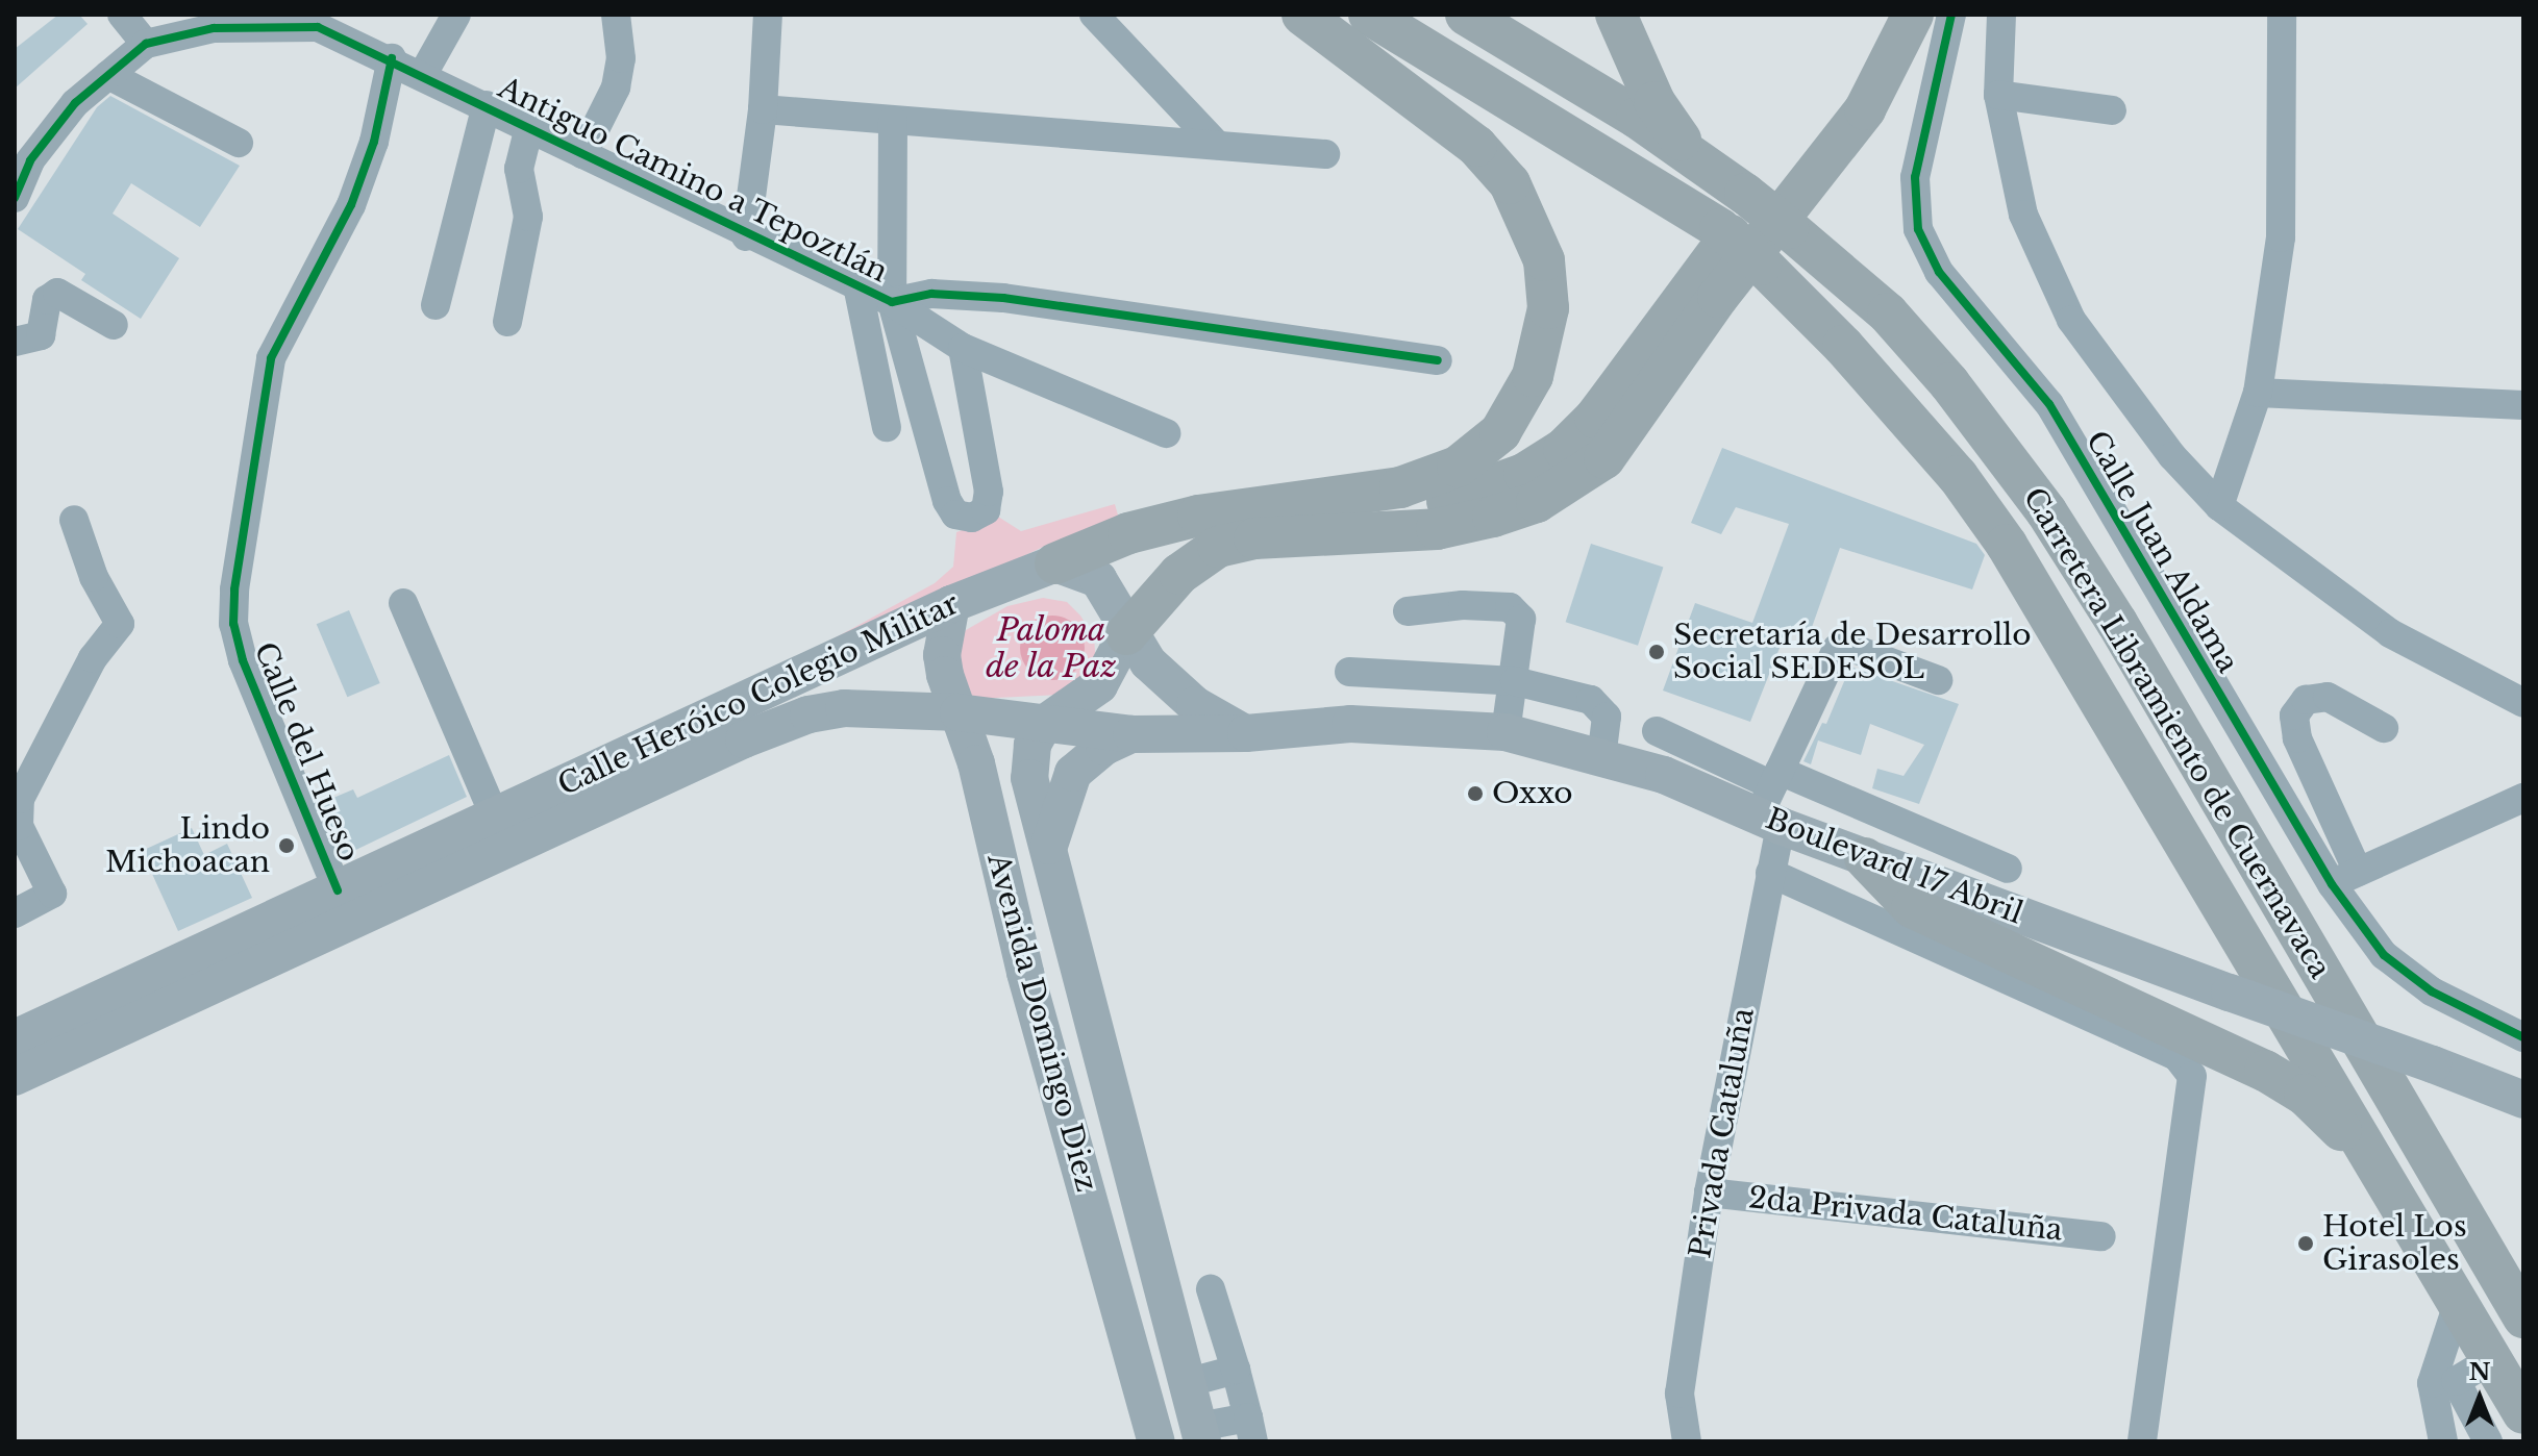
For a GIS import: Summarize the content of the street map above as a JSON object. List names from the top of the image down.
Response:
{
  "streets": {
    "highway": ["Carretera Libramiento de Cuernavaca"],
    "main road": ["Calle Heróico Colegio Militar", "Boulevard 17 Abril", "Avenida Domingo Diez"],
    "street": [
      "Antiguo Camino a Tepoztlán",
      "Calle Juan Aldama",
      "Calle del Hueso",
      "Privada Cataluña",
      "2da Privada Cataluña"
    ]
  },
  "crossings": [
    ["Antiguo Camino a Tepoztlán", "Calle del Hueso"],
    ["Calle Heróico Colegio Militar", "Calle del Hueso"],
    ["Calle Heróico Colegio Militar", "Boulevard 17 Abril"],
    ["Calle Heróico Colegio Militar", "Avenida Domingo Diez"],
    ["Boulevard 17 Abril", "Avenida Domingo Diez"],
    ["Boulevard 17 Abril", "Privada Cataluña"],
    ["Privada Cataluña", "2da Privada Cataluña"]
  ],
  "water": ["Paloma de la Paz"],
  "places": [
    "Secretaría de Desarrollo Social SEDESOL",
    "Oxxo",
    "Lindo Michoacan",
    "Hotel Los Girasoles"
  ],
  "north": "top"
}
